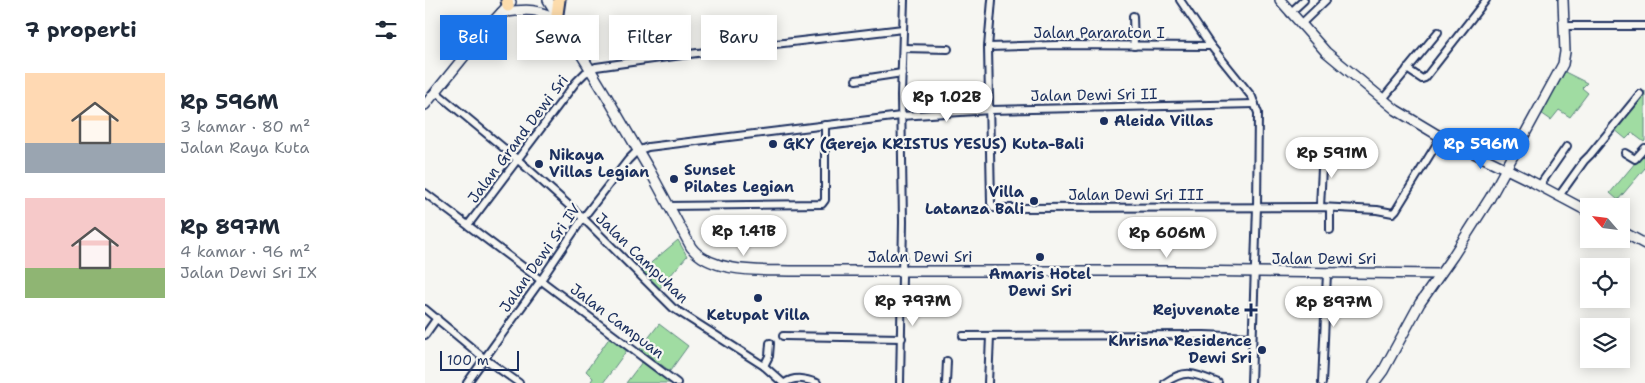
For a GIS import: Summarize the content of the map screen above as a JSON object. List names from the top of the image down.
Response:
{
  "streets": {
    "street": [
      "Jalan Pararaton I",
      "Jalan Dewi Sri II",
      "Jalan Grand Dewi Sri",
      "Jalan Dewi Sri III",
      "Jalan Dewi Sri",
      "Jalan Dewi Sri IV",
      "Jalan Campuhan",
      "Jalan Campuan"
    ]
  },
  "crossings": [
    ["Jalan Dewi Sri II", "Jalan Dewi Sri III"],
    ["Jalan Dewi Sri II", "Jalan Dewi Sri"],
    ["Jalan Dewi Sri II", "Jalan Dewi Sri IV"],
    ["Jalan Grand Dewi Sri", "Jalan Dewi Sri"],
    ["Jalan Grand Dewi Sri", "Jalan Campuhan"],
    ["Jalan Grand Dewi Sri", "Jalan Campuan"],
    ["Jalan Dewi Sri", "Jalan Dewi Sri IV"],
    ["Jalan Dewi Sri IV", "Jalan Campuhan"],
    ["Jalan Dewi Sri IV", "Jalan Campuan"]
  ],
  "places": {
    "other": [
      "Aleida Villas",
      "GKY (Gereja KRISTUS YESUS) Kuta-Bali",
      "Nikaya Villas Legian",
      "Sunset Pilates Legian",
      "Villa Latanza Bali",
      "Amaris Hotel Dewi Sri",
      "Ketupat Villa",
      "Khrisna Residence Dewi Sri"
    ],
    "health": ["Rejuvenate"]
  },
  "scale_bar": "100 m",
  "north": "top left",
  "page": {
    "heading": "7 properti",
    "chip": [
      "Beli",
      "Sewa",
      "Filter",
      "Baru"
    ],
    "list": [
      {
        "name": "Rp 596M",
        "note": "3 kamar · 80 m² · Jalan Raya Kuta"
      },
      {
        "name": "Rp 897M",
        "note": "4 kamar · 96 m² · Jalan Dewi Sri IX"
      }
    ],
    "price": [
      "Rp 1.02B",
      "Rp 596M",
      "Rp 591M",
      "Rp 1.41B",
      "Rp 606M",
      "Rp 797M",
      "Rp 897M"
    ],
    "scale": "100 m"
  }
}
